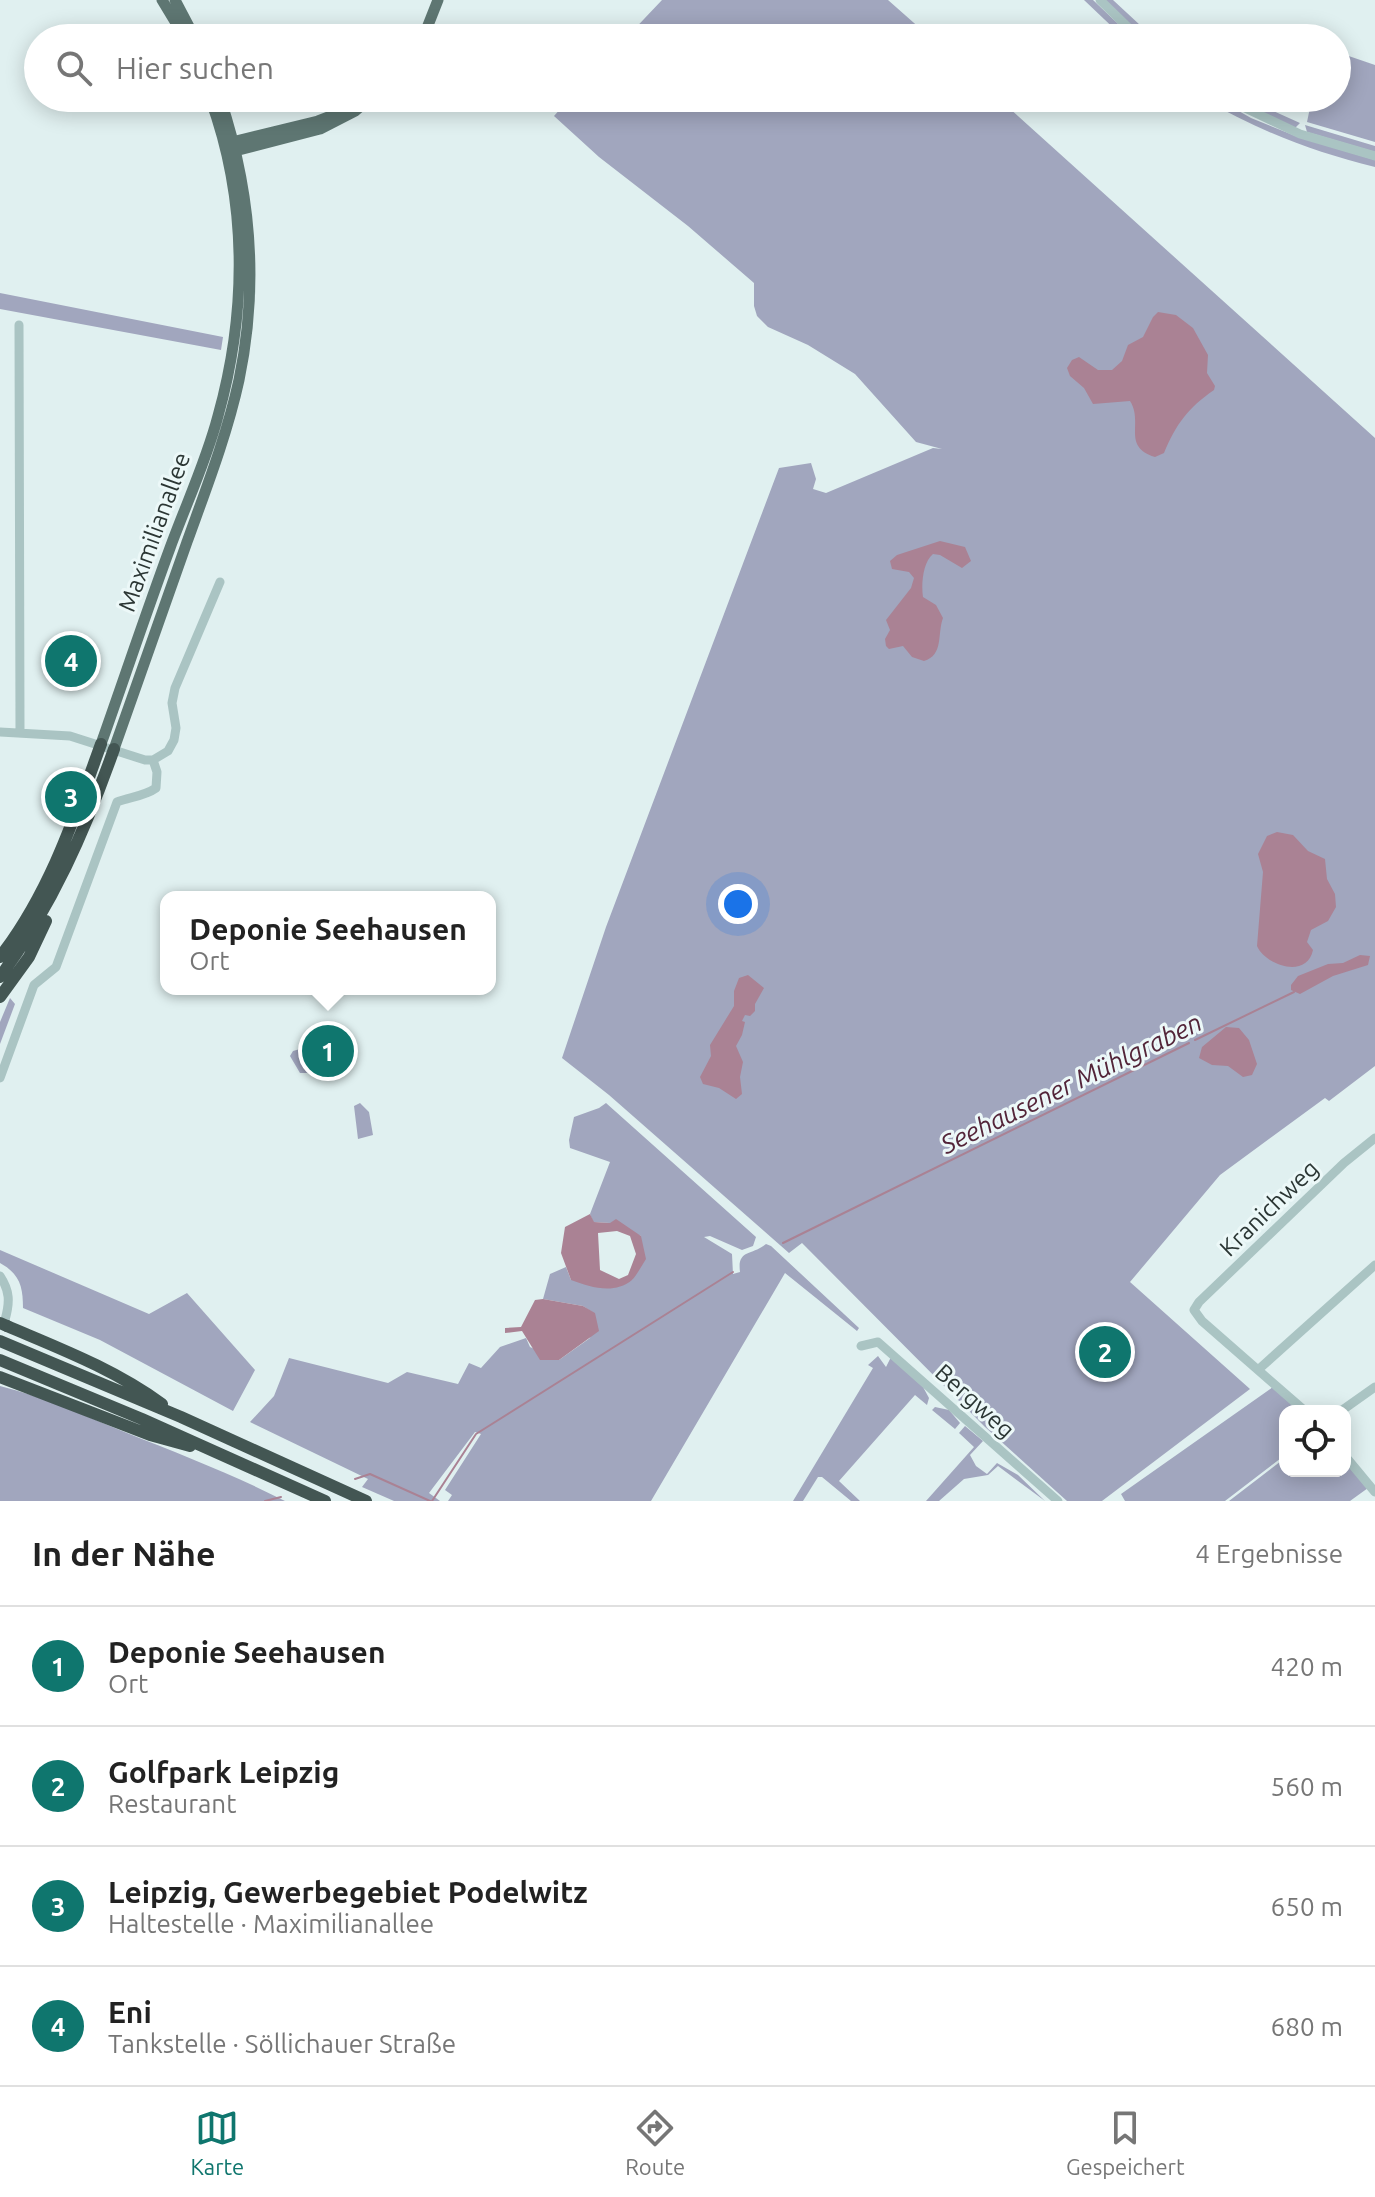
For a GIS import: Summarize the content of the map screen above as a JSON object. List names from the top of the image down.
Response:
{
  "streets": {
    "highway": ["Maximilianallee"],
    "street": ["Kranichweg", "Bergweg"]
  },
  "water": ["Seehausener Mühlgraben"],
  "page": {
    "search": "Hier suchen",
    "pins": [
      "4",
      "3",
      "1",
      "2"
    ],
    "popup": ["Deponie Seehausen", "Ort"],
    "heading": ["In der Nähe", "4 Ergebnisse"],
    "list": [
      {
        "mark": "1",
        "name": "Deponie Seehausen",
        "note": "Ort",
        "value": "420 m"
      },
      {
        "mark": "2",
        "name": "Golfpark Leipzig",
        "note": "Restaurant",
        "value": "560 m"
      },
      {
        "mark": "3",
        "name": "Leipzig, Gewerbegebiet Podelwitz",
        "note": "Haltestelle · Maximilianallee",
        "value": "650 m"
      },
      {
        "mark": "4",
        "name": "Eni",
        "note": "Tankstelle · Söllichauer Straße",
        "value": "680 m"
      }
    ],
    "nav": ["Karte", "Route", "Gespeichert"]
  }
}
